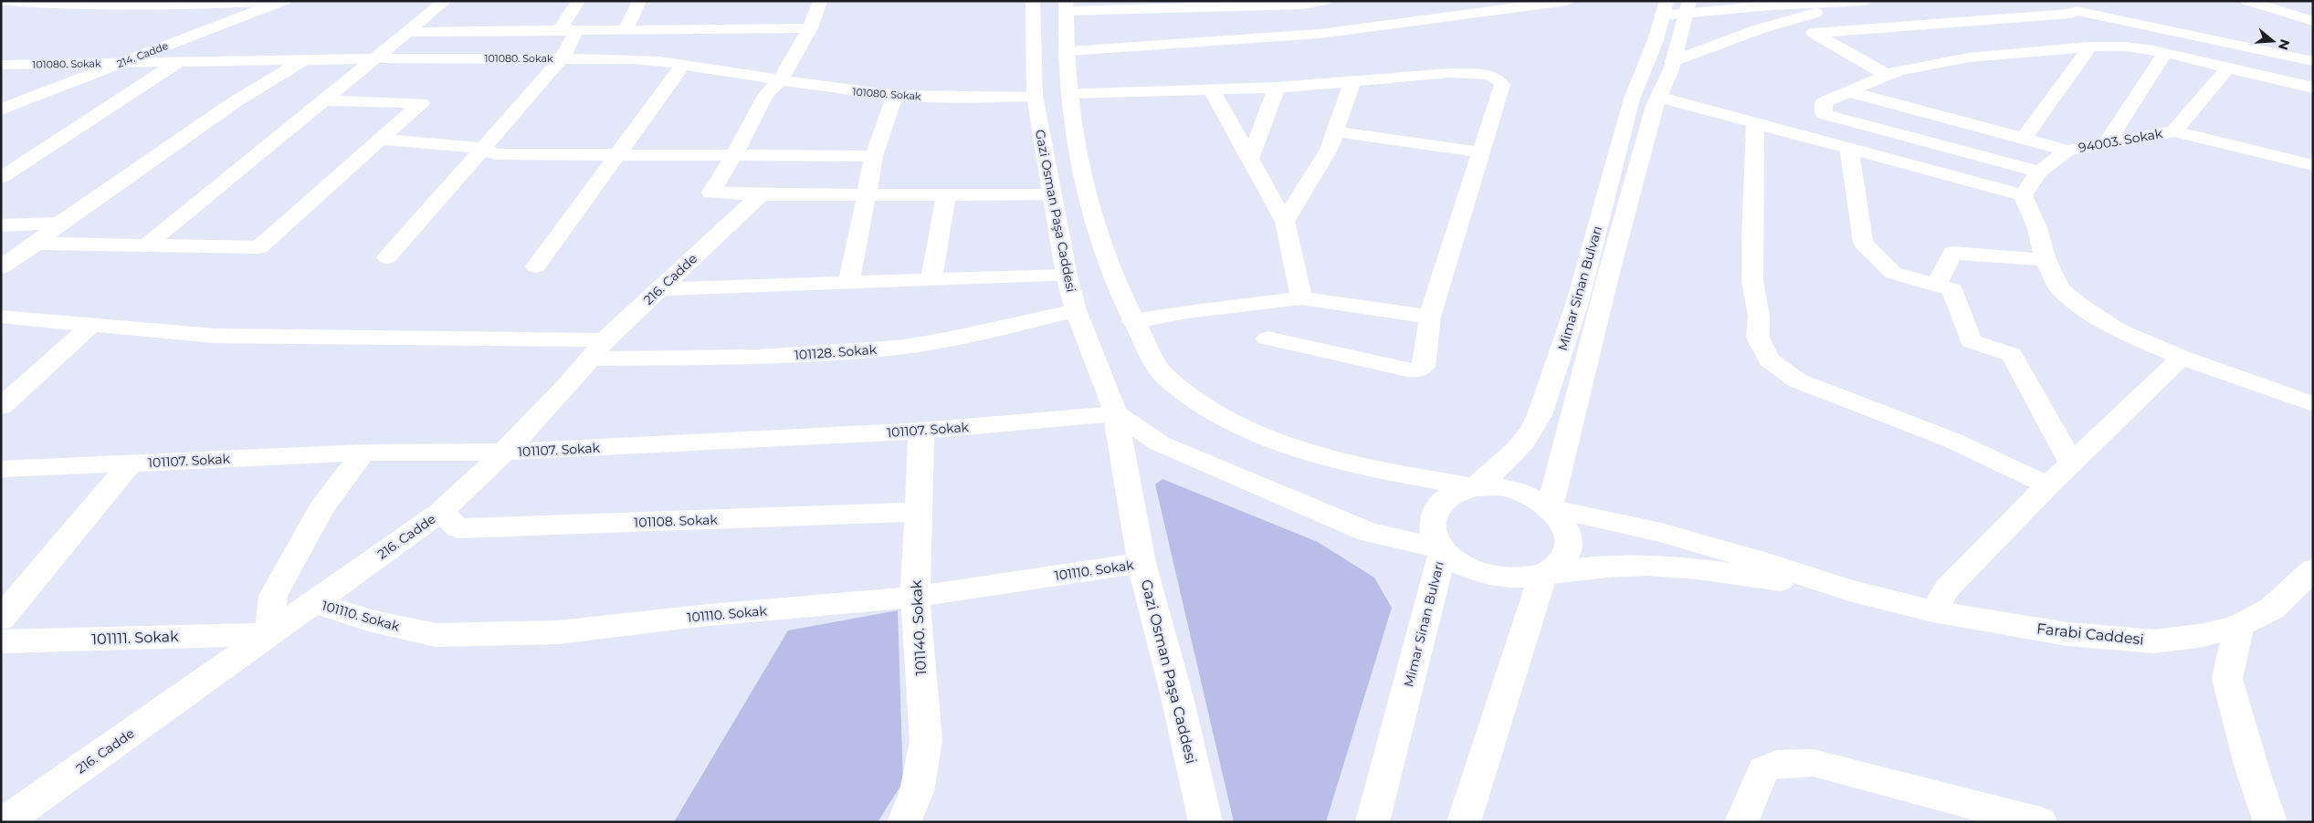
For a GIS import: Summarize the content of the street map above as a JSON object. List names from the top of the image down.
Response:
{
  "streets": {
    "street": [
      "214. Cadde",
      "101080. Sokak",
      "94003. Sokak",
      "Gazi Osman Paşa Caddesi",
      "216. Cadde",
      "Mimar Sinan Bulvarı",
      "101128. Sokak",
      "101107. Sokak",
      "101108. Sokak",
      "101110. Sokak",
      "101140. Sokak",
      "Farabi Caddesi",
      "101111. Sokak"
    ]
  },
  "crossings": [
    ["214. Cadde", "101080. Sokak"],
    ["101080. Sokak", "Gazi Osman Paşa Caddesi"],
    ["Gazi Osman Paşa Caddesi", "101128. Sokak"],
    ["Gazi Osman Paşa Caddesi", "101107. Sokak"],
    ["Gazi Osman Paşa Caddesi", "101110. Sokak"],
    ["216. Cadde", "101128. Sokak"],
    ["216. Cadde", "101107. Sokak"],
    ["216. Cadde", "101108. Sokak"],
    ["216. Cadde", "101110. Sokak"],
    ["216. Cadde", "101111. Sokak"],
    ["101107. Sokak", "101140. Sokak"],
    ["101108. Sokak", "101140. Sokak"],
    ["101110. Sokak", "101140. Sokak"]
  ],
  "north": "right"
}
